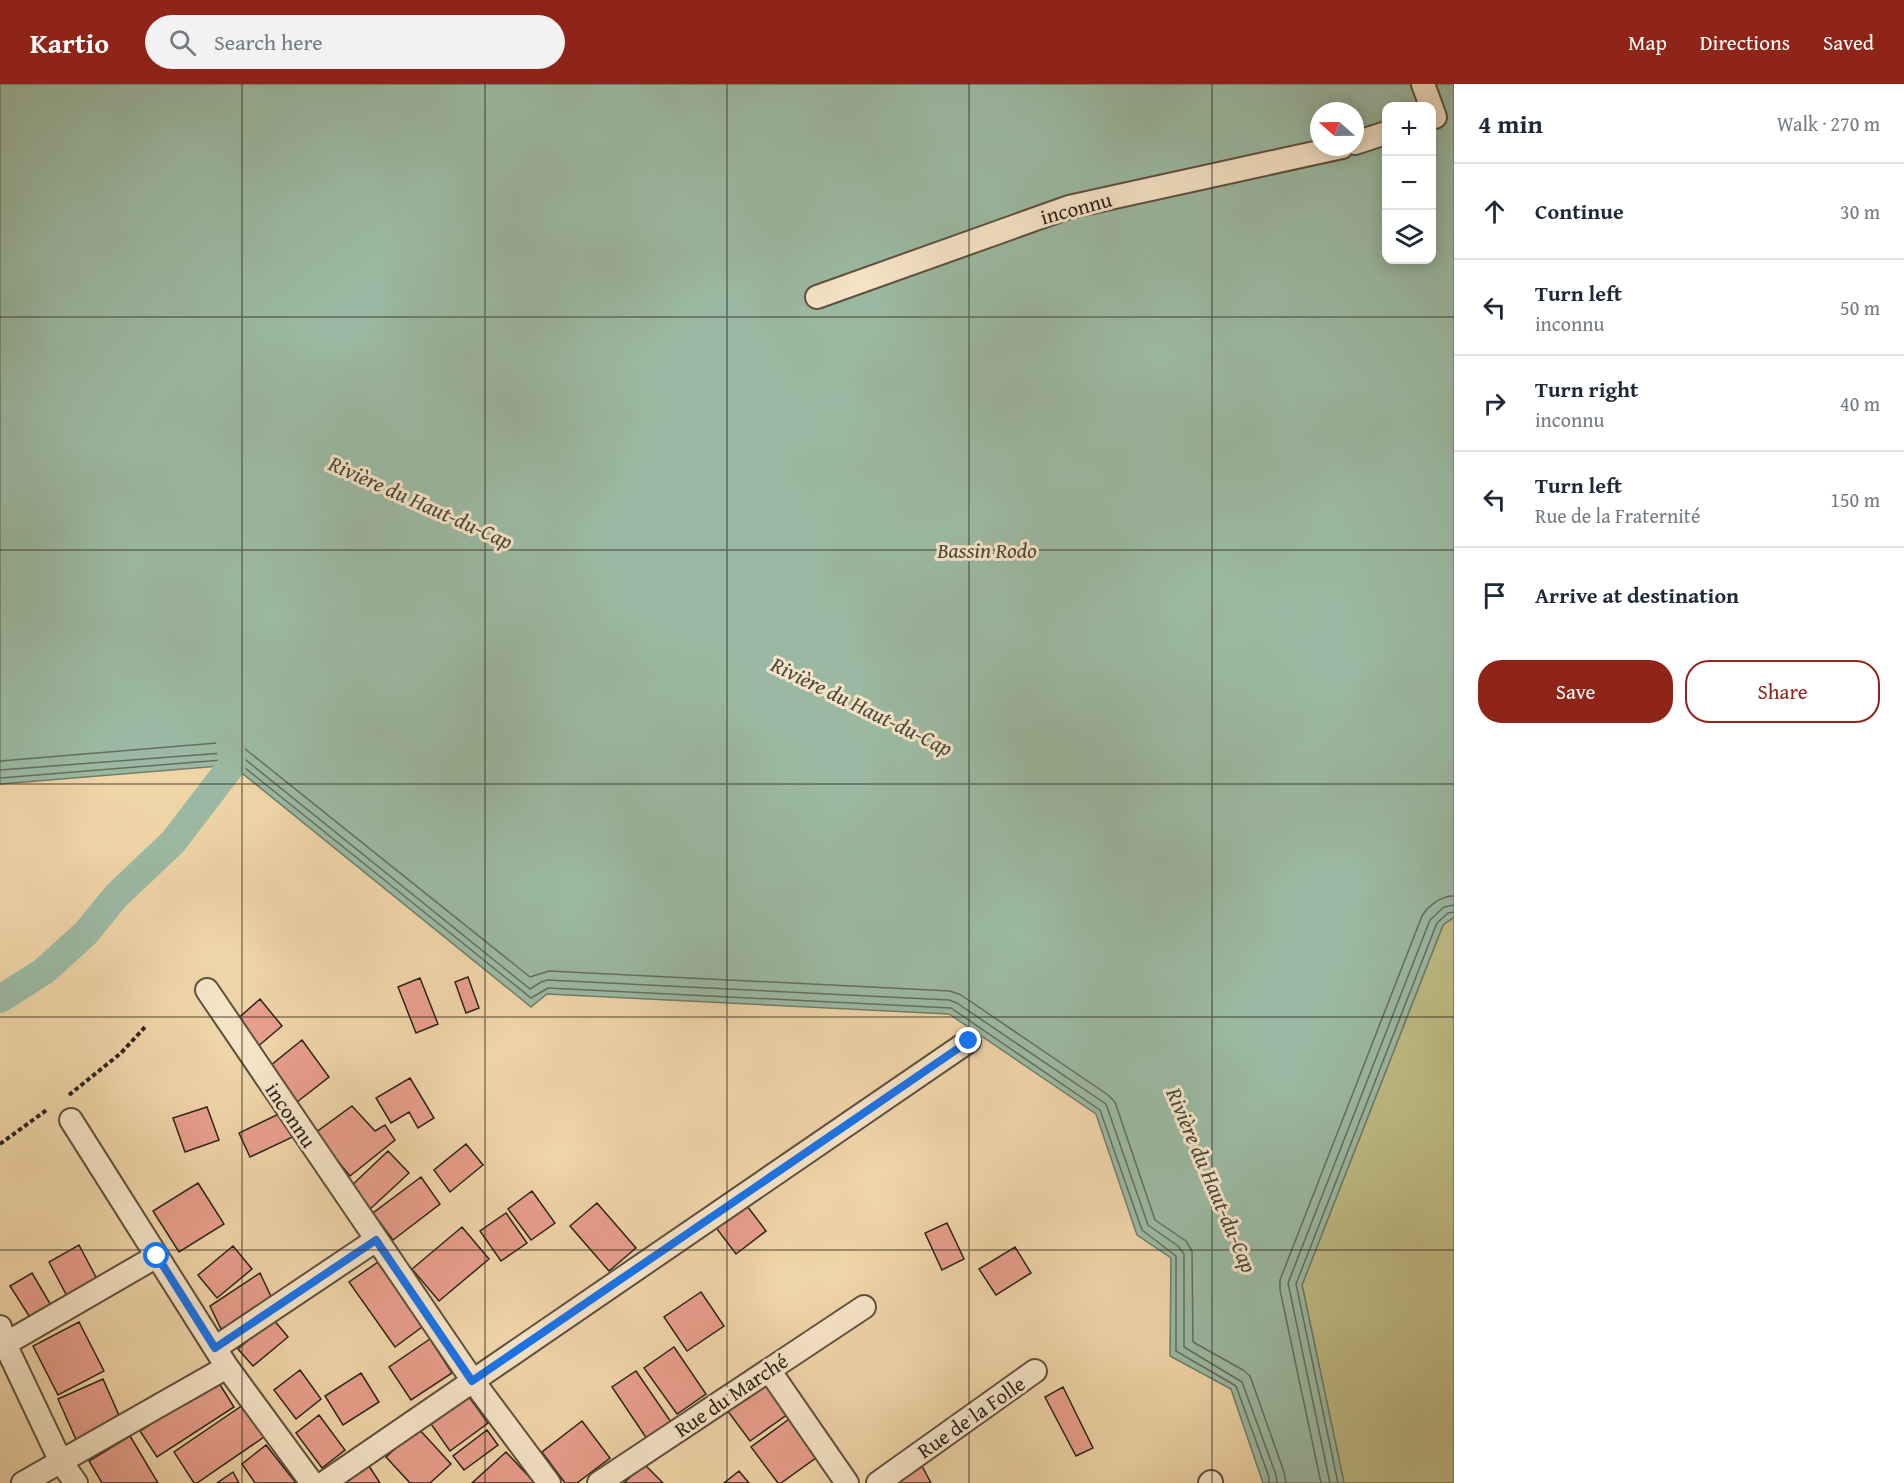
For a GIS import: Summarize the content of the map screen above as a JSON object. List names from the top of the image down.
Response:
{
  "streets": {
    "street": ["inconnu", "Rue du Marché", "Rue de la Folle"]
  },
  "water": ["Rivière du Haut-du-Cap", "Bassin Rodo"],
  "north": "left",
  "page": {
    "header": "Kartio",
    "search": "Search here",
    "nav": ["Map", "Directions", "Saved"],
    "heading": ["4 min", "Walk · 270 m"],
    "map_buttons": ["+", "−"],
    "list": [
      ["Continue", "30 m"],
      ["Turn left", "inconnu", "50 m"],
      ["Turn right", "inconnu", "40 m"],
      ["Turn left", "Rue de la Fraternité", "150 m"],
      "Arrive at destination"
    ],
    "buttons": ["Save", "Share"]
  }
}
